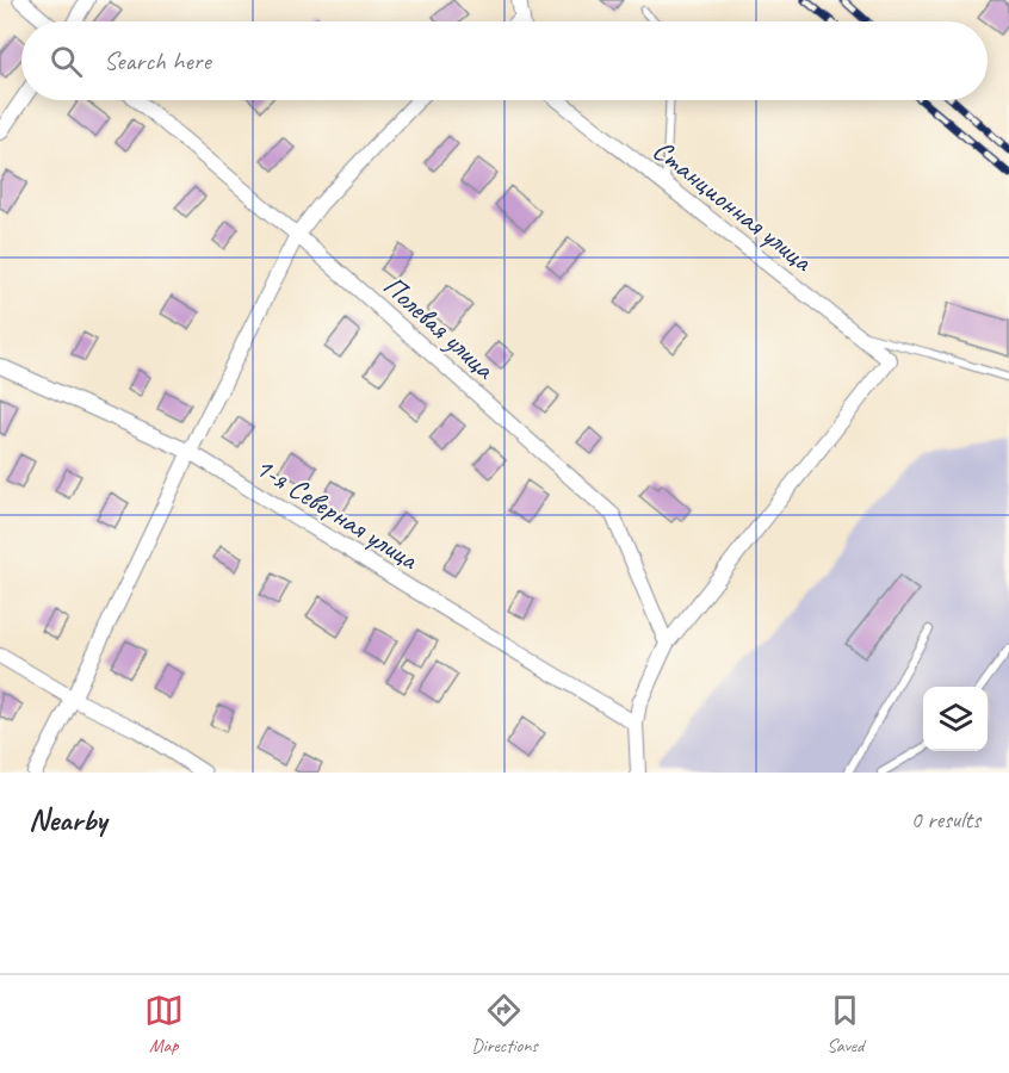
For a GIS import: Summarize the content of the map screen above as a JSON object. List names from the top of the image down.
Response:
{
  "streets": {
    "street": ["Станционная улица", "Полевая улица", "1-я Северная улица"]
  },
  "crossings": [
    ["Станционная улица", "Полевая улица"]
  ],
  "page": {
    "search": "Search here",
    "heading": ["Nearby", "0 results"],
    "nav": ["Map", "Directions", "Saved"]
  }
}
